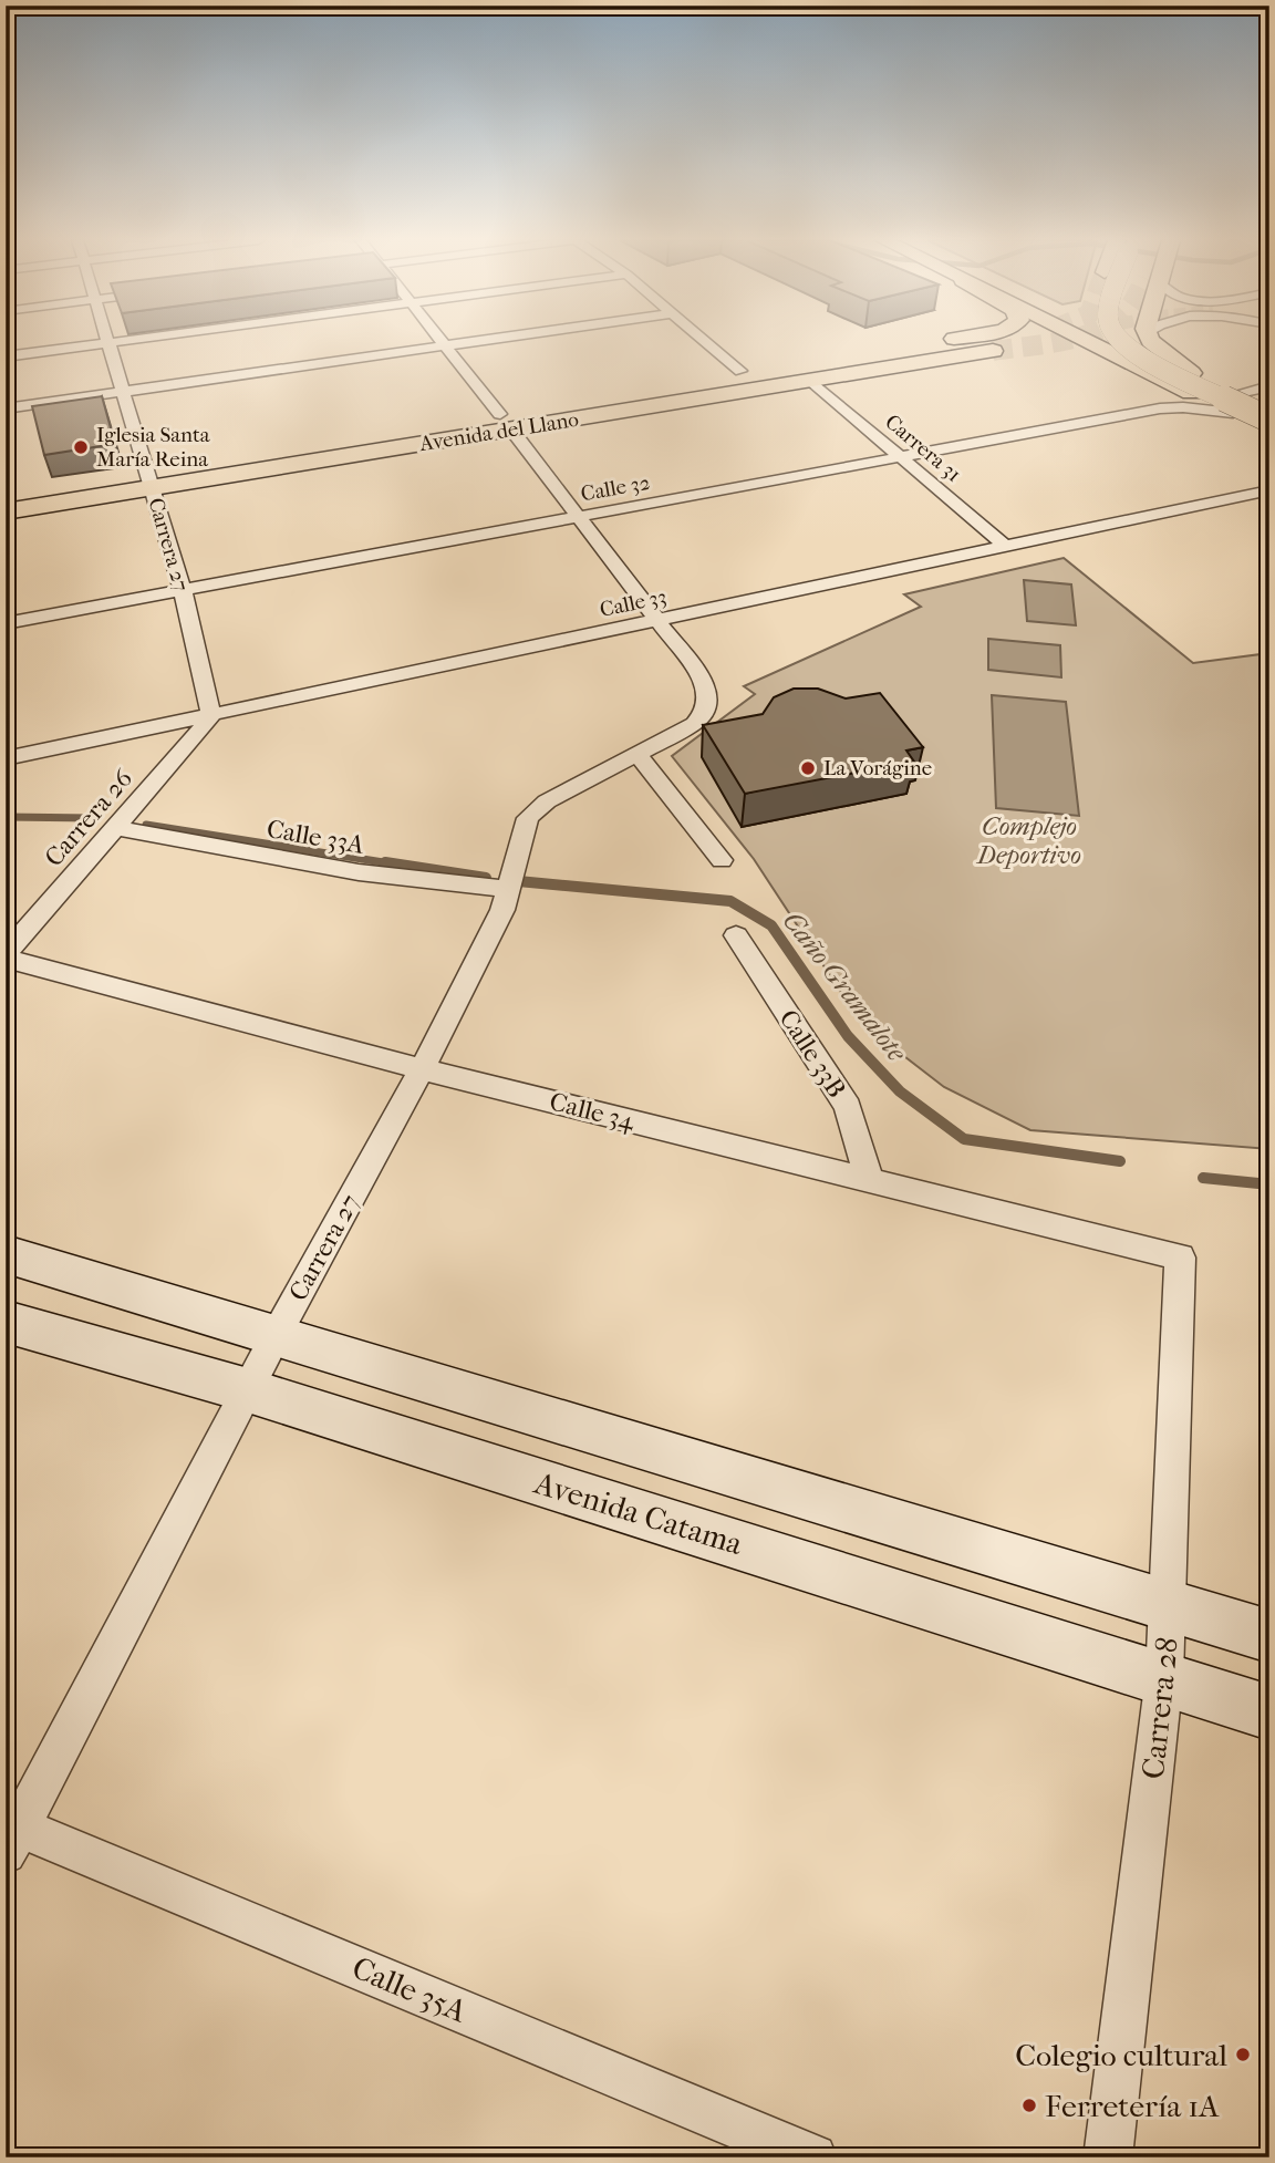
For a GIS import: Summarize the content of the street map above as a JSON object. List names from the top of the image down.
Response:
{
  "streets": {
    "main road": ["Avenida del Llano", "Avenida Catama"],
    "street": [
      "Carrera 31",
      "Calle 32",
      "Carrera 27",
      "Calle 33",
      "Carrera 26",
      "Calle 33A",
      "Calle 33B",
      "Calle 34",
      "Carrera 28",
      "Calle 35A"
    ]
  },
  "crossings": [
    ["Avenida del Llano", "Carrera 31"],
    ["Avenida del Llano", "Carrera 27"],
    ["Carrera 31", "Calle 32"],
    ["Carrera 31", "Calle 33"],
    ["Calle 32", "Carrera 27"],
    ["Carrera 27", "Calle 33"],
    ["Carrera 27", "Carrera 26"],
    ["Carrera 27", "Calle 33A"],
    ["Carrera 27", "Calle 34"],
    ["Carrera 27", "Avenida Catama"],
    ["Carrera 27", "Calle 35A"],
    ["Calle 33", "Carrera 26"],
    ["Carrera 26", "Calle 33A"],
    ["Carrera 26", "Calle 34"],
    ["Calle 33B", "Calle 34"],
    ["Calle 34", "Carrera 28"],
    ["Avenida Catama", "Carrera 28"]
  ],
  "water": ["Caño Gramalote"],
  "parks": ["Complejo Deportivo"],
  "places": [
    "Iglesia Santa María Reina",
    "La Vorágine",
    "Colegio cultural",
    "Ferretería 1A"
  ]
}
